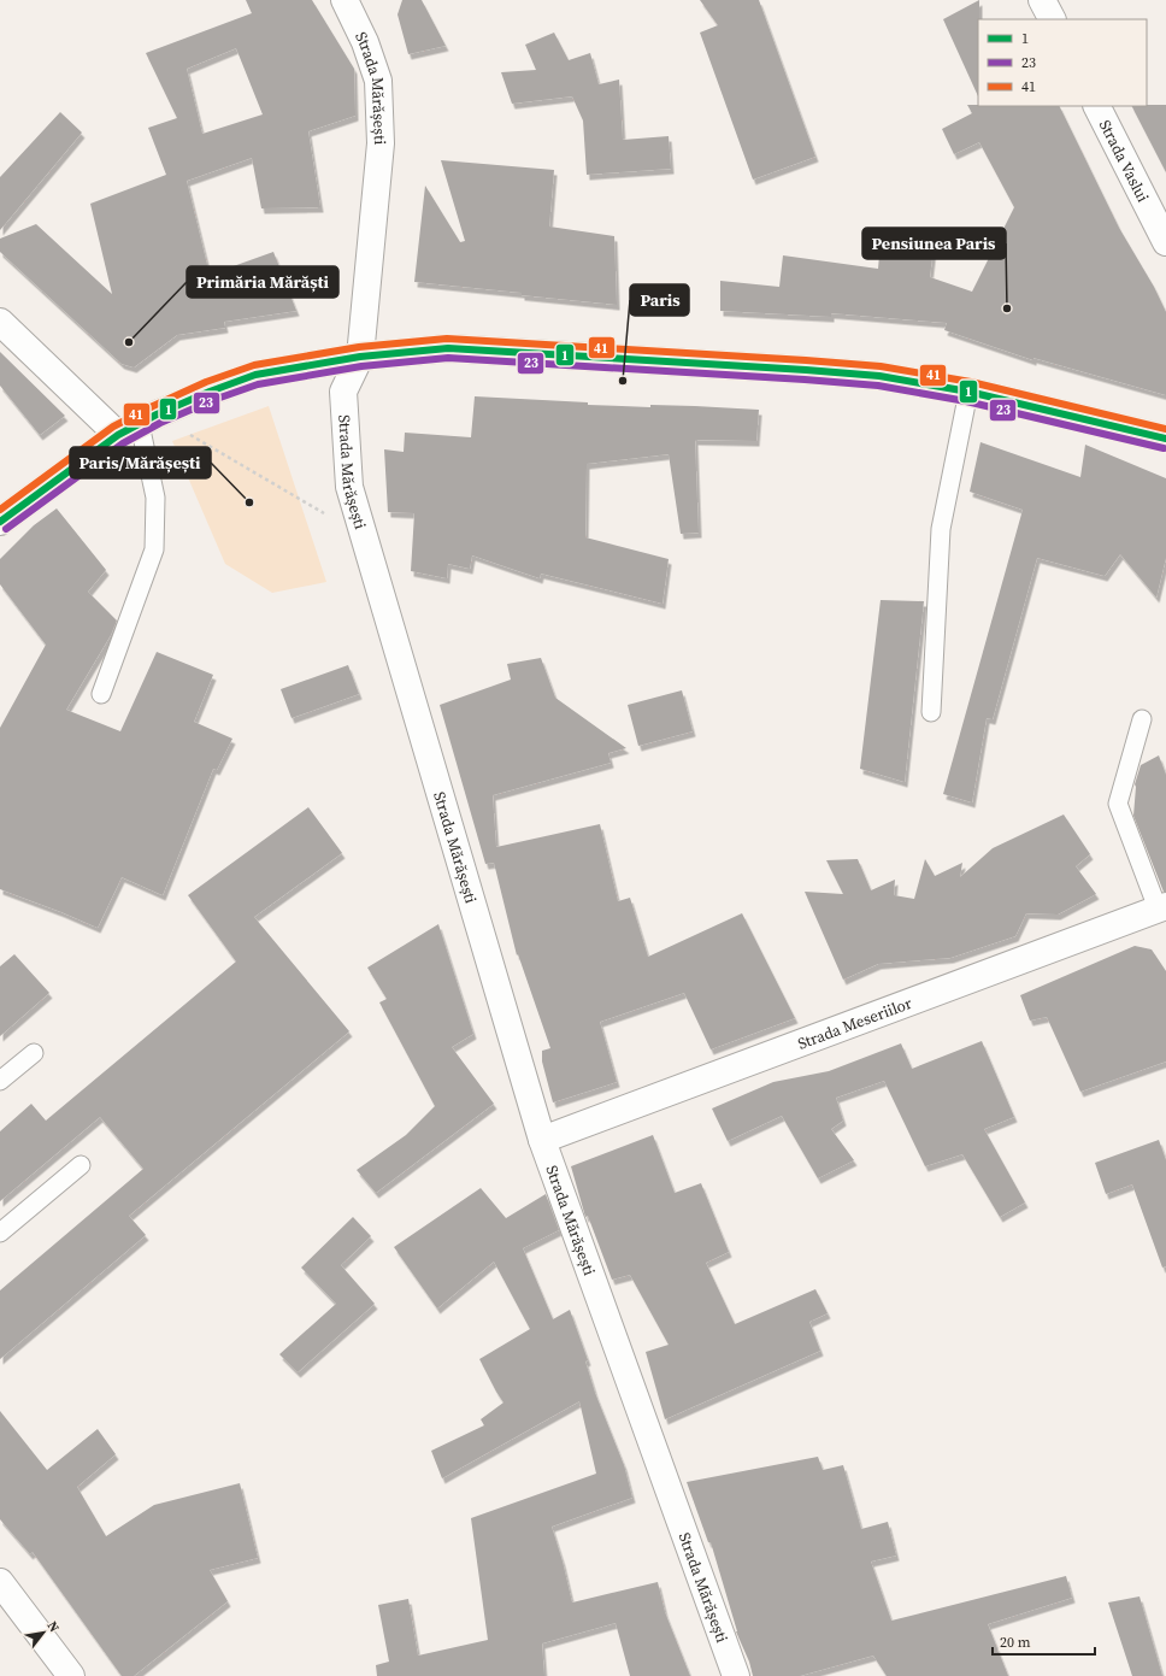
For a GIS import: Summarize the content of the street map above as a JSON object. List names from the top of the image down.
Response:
{
  "streets": {
    "street": ["Strada Mărășești", "Strada Vaslui", "Strada Meseriilor"]
  },
  "crossings": [
    ["Strada Mărășești", "Strada Meseriilor"]
  ],
  "places": [
    "Pensiunea Paris",
    "Primăria Mărăști",
    "Paris",
    "Paris/Mărășești"
  ],
  "lines": ["transit line 41", "transit line 1", "transit line 23"],
  "legend": ["1", "23", "41"],
  "scale_bar": "20 m",
  "north": "top right"
}
